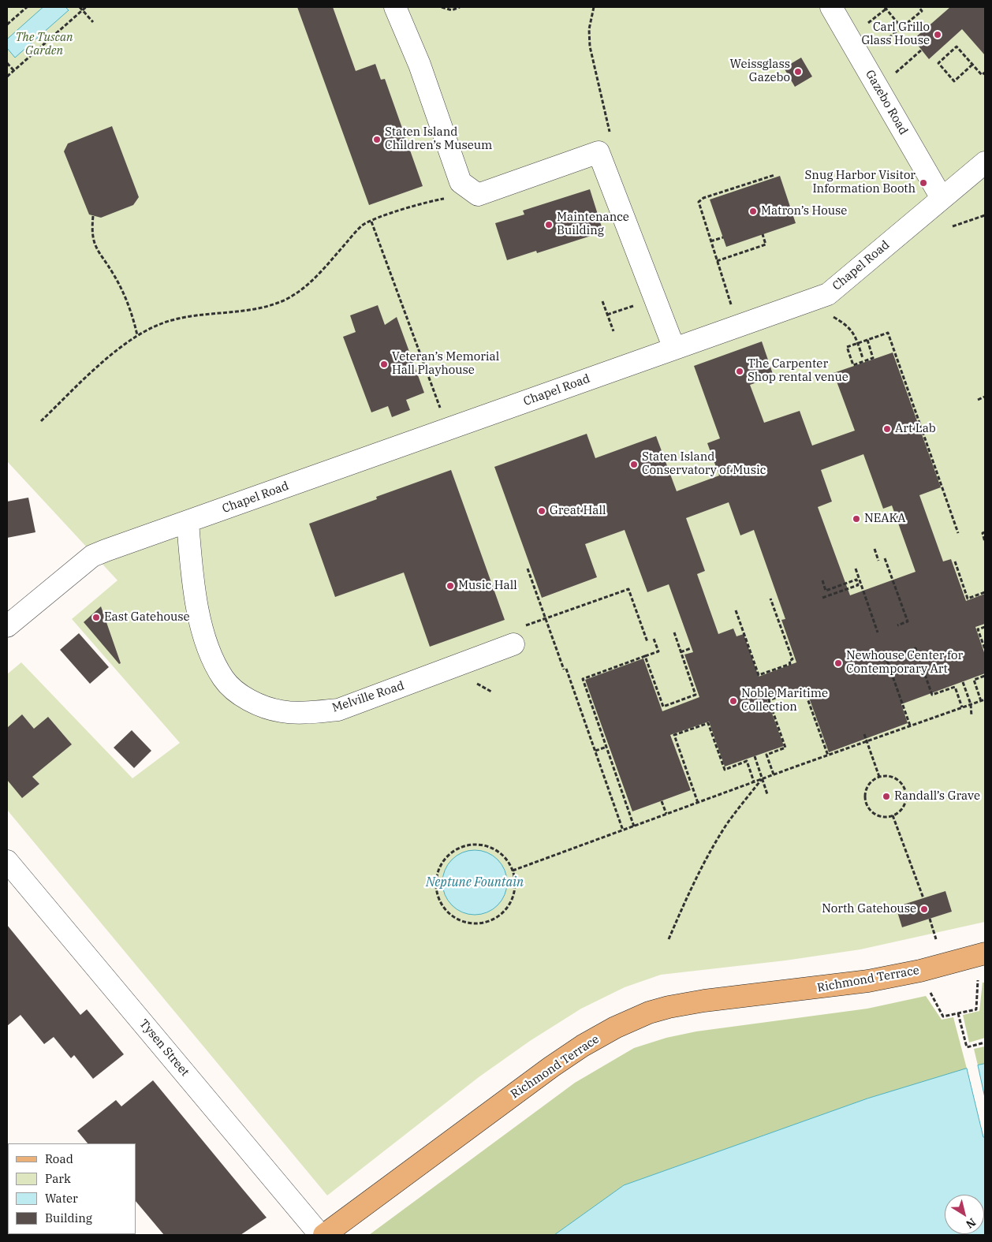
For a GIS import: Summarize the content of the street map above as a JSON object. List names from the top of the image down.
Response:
{
  "streets": {
    "main road": ["Richmond Terrace"],
    "street": [
      "Gazebo Road",
      "Chapel Road",
      "Melville Road",
      "Tysen Street"
    ]
  },
  "crossings": [
    ["Gazebo Road", "Chapel Road"],
    ["Chapel Road", "Melville Road"]
  ],
  "water": ["Neptune Fountain"],
  "parks": ["The Tuscan Garden"],
  "places": [
    "Carl Grillo Glass House",
    "Weissglass Gazebo",
    "Staten Island Children’s Museum",
    "Snug Harbor Visitor Information Booth",
    "Matron’s House",
    "Maintenance Building",
    "Veteran’s Memorial Hall Playhouse",
    "The Carpenter Shop rental venue",
    "Art Lab",
    "Staten Island Conservatory of Music",
    "Great Hall",
    "NEAKA",
    "Music Hall",
    "East Gatehouse",
    "Newhouse Center for Contemporary Art",
    "Noble Maritime Collection",
    "Randall’s Grave",
    "North Gatehouse"
  ],
  "legend": [
    "Road",
    "Park",
    "Water",
    "Building"
  ],
  "north": "bottom right"
}
